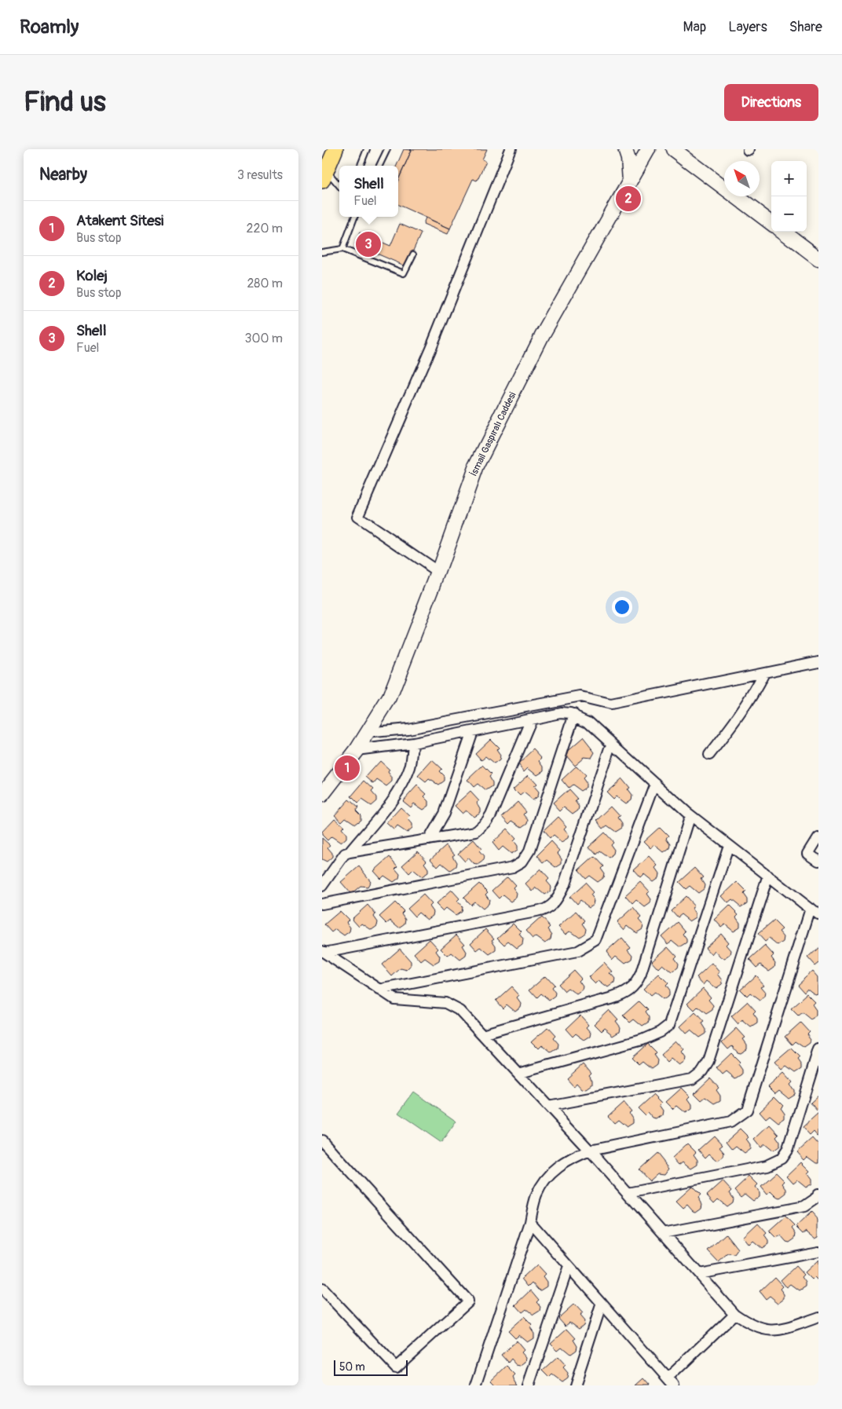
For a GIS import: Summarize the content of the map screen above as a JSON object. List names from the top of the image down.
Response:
{
  "streets": {
    "main road": ["İsmail Gaspıralı Caddesi"]
  },
  "scale_bar": "50 m",
  "north": "top left",
  "page": {
    "header": "Roamly",
    "nav": ["Map", "Layers", "Share"],
    "buttons": "Directions",
    "title": "Find us",
    "heading": ["Nearby", "3 results"],
    "map_buttons": ["+", "−"],
    "popup": ["Shell", "Fuel"],
    "pins": ["2", "3", "1"],
    "list": [
      {
        "mark": "1",
        "name": "Atakent Sitesi",
        "note": "Bus stop",
        "value": "220 m"
      },
      {
        "mark": "2",
        "name": "Kolej",
        "note": "Bus stop",
        "value": "280 m"
      },
      {
        "mark": "3",
        "name": "Shell",
        "note": "Fuel",
        "value": "300 m"
      }
    ],
    "scale": "50 m"
  }
}
